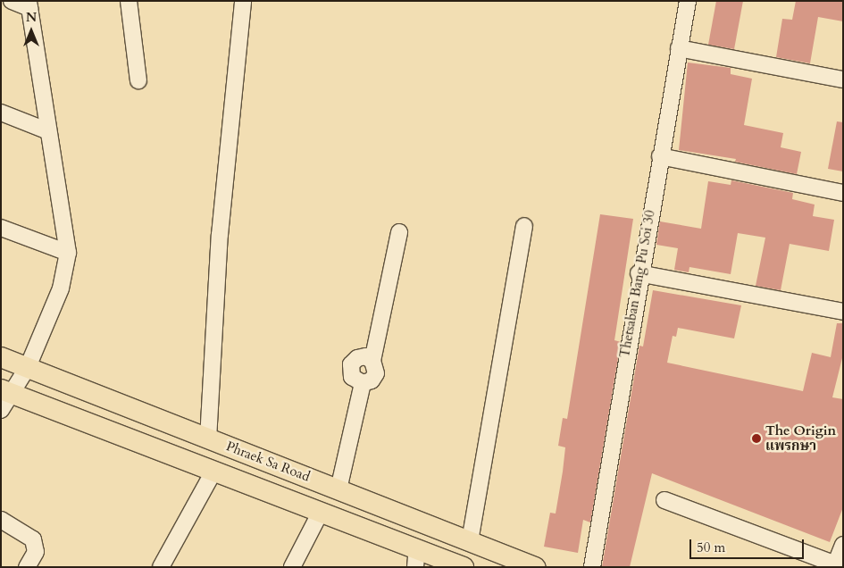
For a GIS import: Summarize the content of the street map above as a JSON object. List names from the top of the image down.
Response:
{
  "streets": {
    "main road": ["Phraek Sa Road"],
    "street": ["Thetsaban Bang Pu Soi 30"]
  },
  "places": ["The Origin แพรกษา"],
  "scale_bar": "50 m",
  "north": "top"
}
